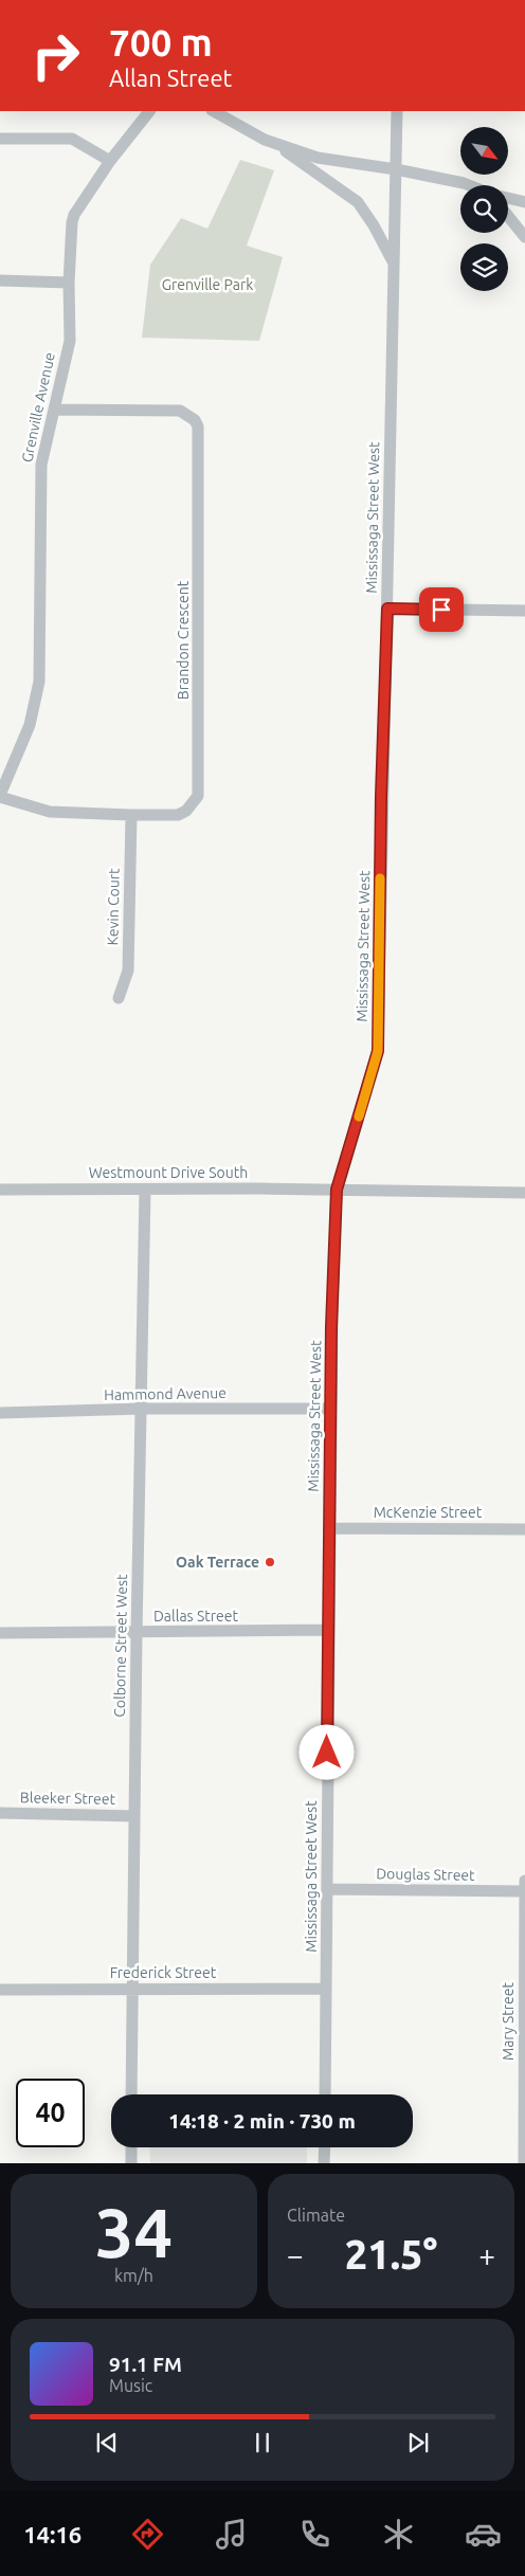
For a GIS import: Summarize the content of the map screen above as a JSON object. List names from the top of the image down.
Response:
{
  "streets": {
    "street": [
      "Grenville Avenue",
      "Mississaga Street West",
      "Brandon Crescent",
      "Kevin Court",
      "Westmount Drive South",
      "Hammond Avenue",
      "McKenzie Street",
      "Dallas Street",
      "Colborne Street West",
      "Bleeker Street",
      "Douglas Street",
      "Frederick Street",
      "Mary Street"
    ]
  },
  "crossings": [
    ["Grenville Avenue", "Brandon Crescent"],
    ["Mississaga Street West", "Westmount Drive South"],
    ["Mississaga Street West", "Hammond Avenue"],
    ["Mississaga Street West", "McKenzie Street"],
    ["Mississaga Street West", "Dallas Street"],
    ["Mississaga Street West", "Douglas Street"],
    ["Mississaga Street West", "Frederick Street"],
    ["Brandon Crescent", "Kevin Court"],
    ["Westmount Drive South", "Colborne Street West"],
    ["Hammond Avenue", "Colborne Street West"],
    ["Dallas Street", "Colborne Street West"],
    ["Colborne Street West", "Bleeker Street"],
    ["Colborne Street West", "Frederick Street"],
    ["Douglas Street", "Mary Street"]
  ],
  "parks": ["Grenville Park"],
  "places": ["Oak Terrace"],
  "north": "bottom right",
  "page": {
    "turn": ["700 m", "Allan Street"],
    "limit": "40",
    "trip": "14:18 · 2 min · 730 m",
    "tile": [
      ["34", "km/h"],
      "Climate"
    ],
    "heat": ["−", "21.5°", "+"],
    "song": ["91.1 FM", "Music"],
    "tabs": "14:16"
  }
}
